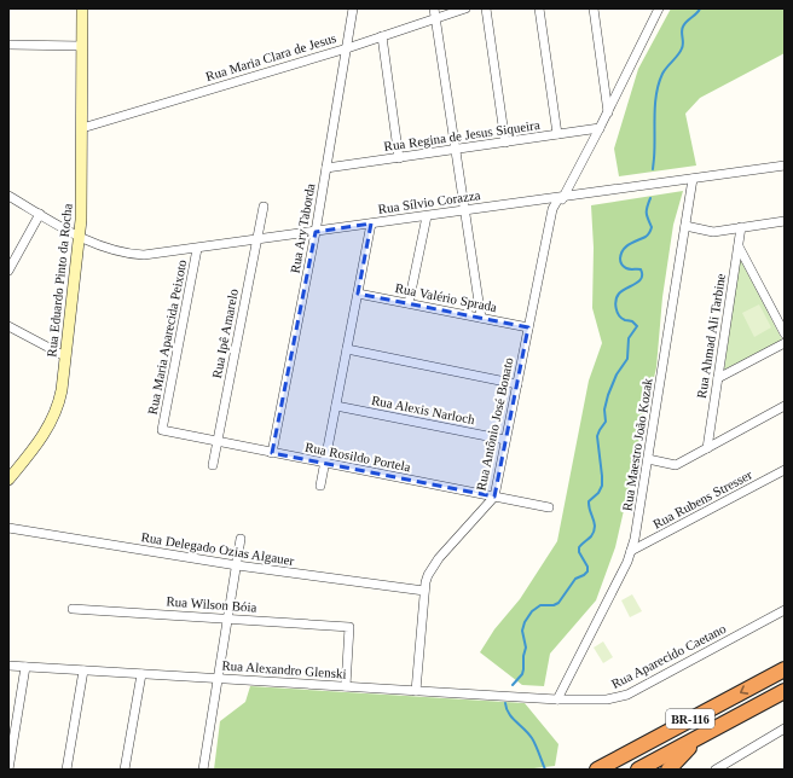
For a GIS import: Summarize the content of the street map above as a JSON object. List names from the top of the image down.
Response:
{
  "streets": {
    "highway": ["BR-116"],
    "main road": ["Rua Eduardo Pinto da Rocha"],
    "street": [
      "Rua Maria Clara de Jesus",
      "Rua Regina de Jesus Siqueira",
      "Rua Sílvio Corazza",
      "Rua Ary Taborda",
      "Rua Valério Sprada",
      "Rua Ipê Amarelo",
      "Rua Ahmad Ali Tarbine",
      "Rua Maria Aparecida Peixoto",
      "Rua Alexis Narloch",
      "Rua Antônio José Bonato",
      "Rua Maestro João Kozak",
      "Rua Rosildo Portela",
      "Rua Rubens Stresser",
      "Rua Delegado Ozias Algauer",
      "Rua Wilson Bóia",
      "Rua Aparecido Caetano",
      "Rua Alexandro Glenski"
    ]
  },
  "crossings": [
    ["Rua Maria Clara de Jesus", "Rua Ary Taborda"],
    ["Rua Maria Clara de Jesus", "Rua Eduardo Pinto da Rocha"],
    ["Rua Regina de Jesus Siqueira", "Rua Ary Taborda"],
    ["Rua Regina de Jesus Siqueira", "Rua Antônio José Bonato"],
    ["Rua Sílvio Corazza", "Rua Ary Taborda"],
    ["Rua Sílvio Corazza", "Rua Eduardo Pinto da Rocha"],
    ["Rua Sílvio Corazza", "Rua Ipê Amarelo"],
    ["Rua Sílvio Corazza", "Rua Maria Aparecida Peixoto"],
    ["Rua Sílvio Corazza", "Rua Antônio José Bonato"],
    ["Rua Sílvio Corazza", "Rua Maestro João Kozak"],
    ["Rua Ary Taborda", "Rua Rosildo Portela"],
    ["Rua Valério Sprada", "Rua Antônio José Bonato"],
    ["Rua Ipê Amarelo", "Rua Rosildo Portela"],
    ["Rua Maria Aparecida Peixoto", "Rua Rosildo Portela"],
    ["Rua Alexis Narloch", "Rua Antônio José Bonato"],
    ["Rua Antônio José Bonato", "Rua Rosildo Portela"],
    ["Rua Antônio José Bonato", "Rua Delegado Ozias Algauer"],
    ["Rua Antônio José Bonato", "Rua Alexandro Glenski"],
    ["Rua Maestro João Kozak", "Rua Rubens Stresser"],
    ["Rua Maestro João Kozak", "Rua Aparecido Caetano"],
    ["Rua Maestro João Kozak", "Rua Alexandro Glenski"],
    ["Rua Wilson Bóia", "Rua Alexandro Glenski"],
    ["Rua Aparecido Caetano", "Rua Alexandro Glenski"]
  ]
}
